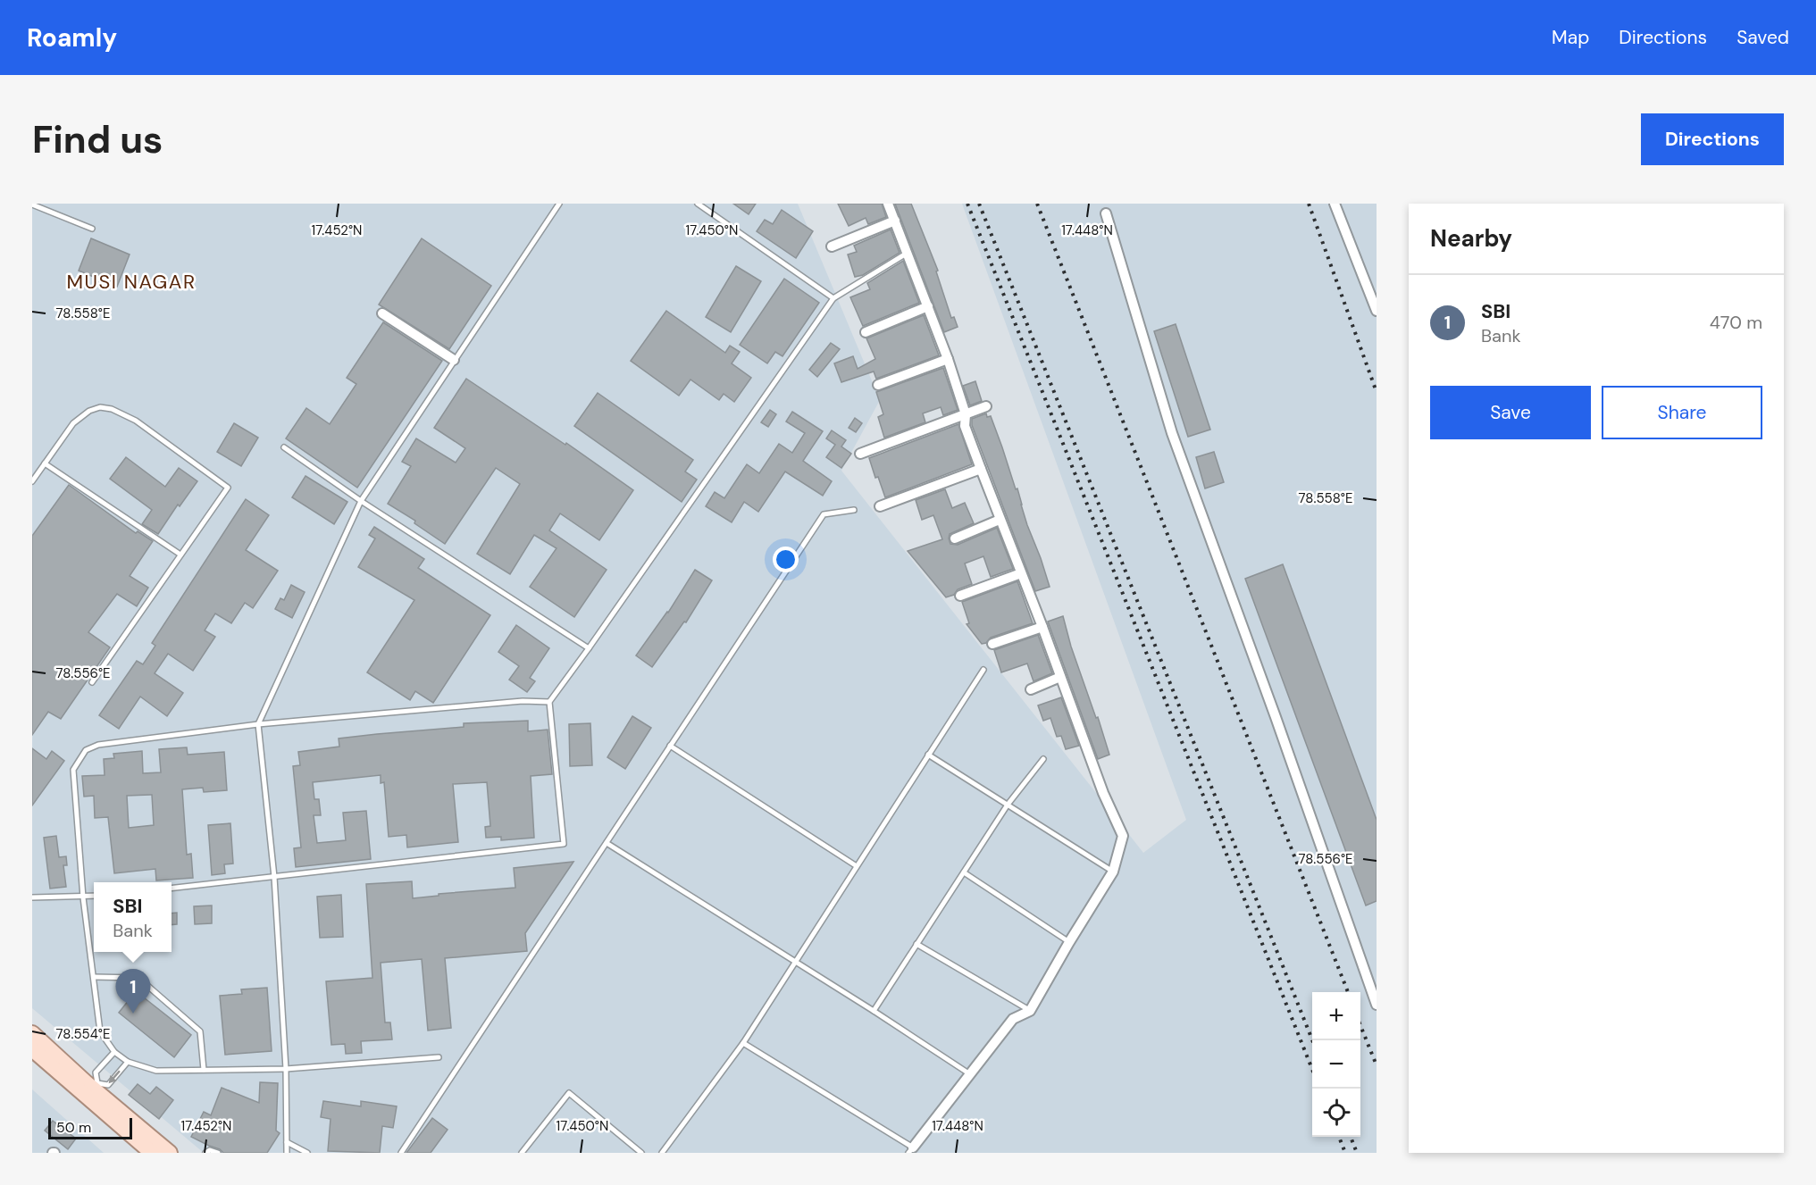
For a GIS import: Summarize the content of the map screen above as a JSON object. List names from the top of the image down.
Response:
{
  "districts": ["MUSI NAGAR"],
  "scale_bar": "50 m",
  "page": {
    "header": "Roamly",
    "nav": ["Map", "Directions", "Saved"],
    "buttons": [
      "Directions",
      ["Save", "Share"]
    ],
    "title": "Find us",
    "heading": "Nearby",
    "list": [
      {
        "mark": "1",
        "name": "SBI",
        "note": "Bank",
        "value": "470 m"
      }
    ],
    "popup": ["SBI", "Bank"],
    "pins": "1",
    "map_buttons": ["+", "−"],
    "scale": "50 m"
  },
  "coordinates": [
    "17.452°N",
    "17.450°N",
    "17.448°N",
    "78.558°E",
    "78.556°E",
    "78.554°E"
  ]
}
